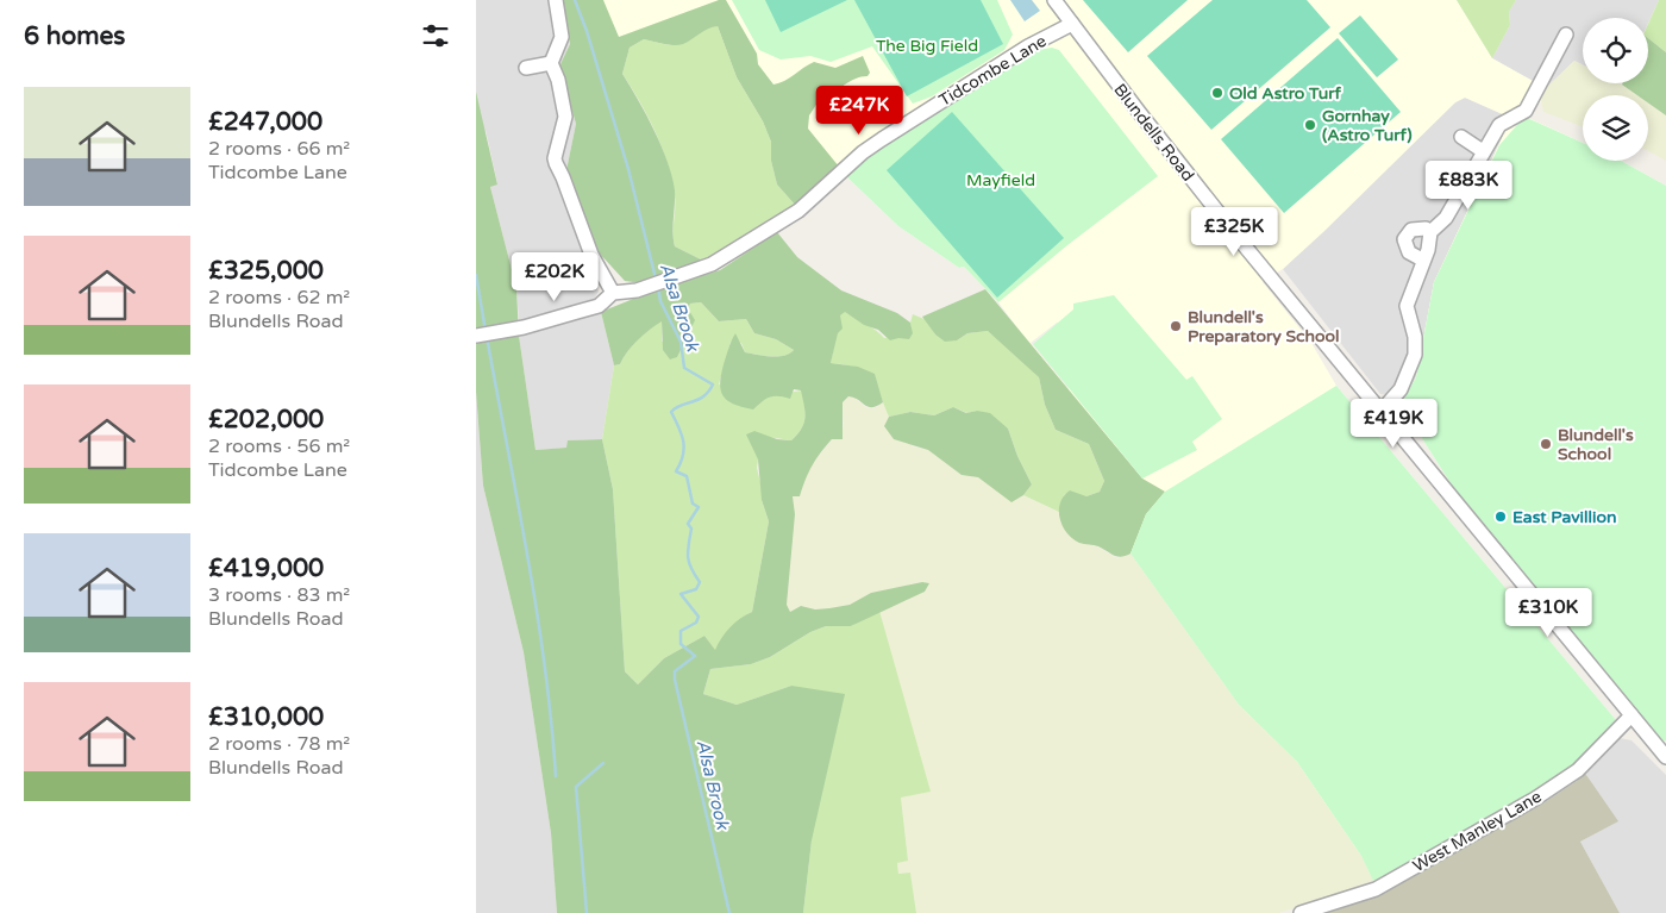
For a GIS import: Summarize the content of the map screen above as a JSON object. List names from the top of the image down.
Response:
{
  "streets": {
    "street": ["Tidcombe Lane", "Blundells Road", "West Manley Lane"]
  },
  "crossings": [
    ["Tidcombe Lane", "Blundells Road"],
    ["Blundells Road", "West Manley Lane"]
  ],
  "water": ["Alsa Brook"],
  "parks": ["The Big Field", "Mayfield"],
  "places": [
    "Old Astro Turf",
    "Gornhay (Astro Turf)",
    "Blundell's Preparatory School",
    "Blundell's School",
    "East Pavillion"
  ],
  "page": {
    "heading": "6 homes",
    "list": [
      {
        "name": "£247,000",
        "note": "2 rooms · 66 m² · Tidcombe Lane"
      },
      {
        "name": "£325,000",
        "note": "2 rooms · 62 m² · Blundells Road"
      },
      {
        "name": "£202,000",
        "note": "2 rooms · 56 m² · Tidcombe Lane"
      },
      {
        "name": "£419,000",
        "note": "3 rooms · 83 m² · Blundells Road"
      },
      {
        "name": "£310,000",
        "note": "2 rooms · 78 m² · Blundells Road"
      }
    ],
    "price": [
      "£247K",
      "£883K",
      "£325K",
      "£202K",
      "£419K",
      "£310K"
    ]
  }
}
